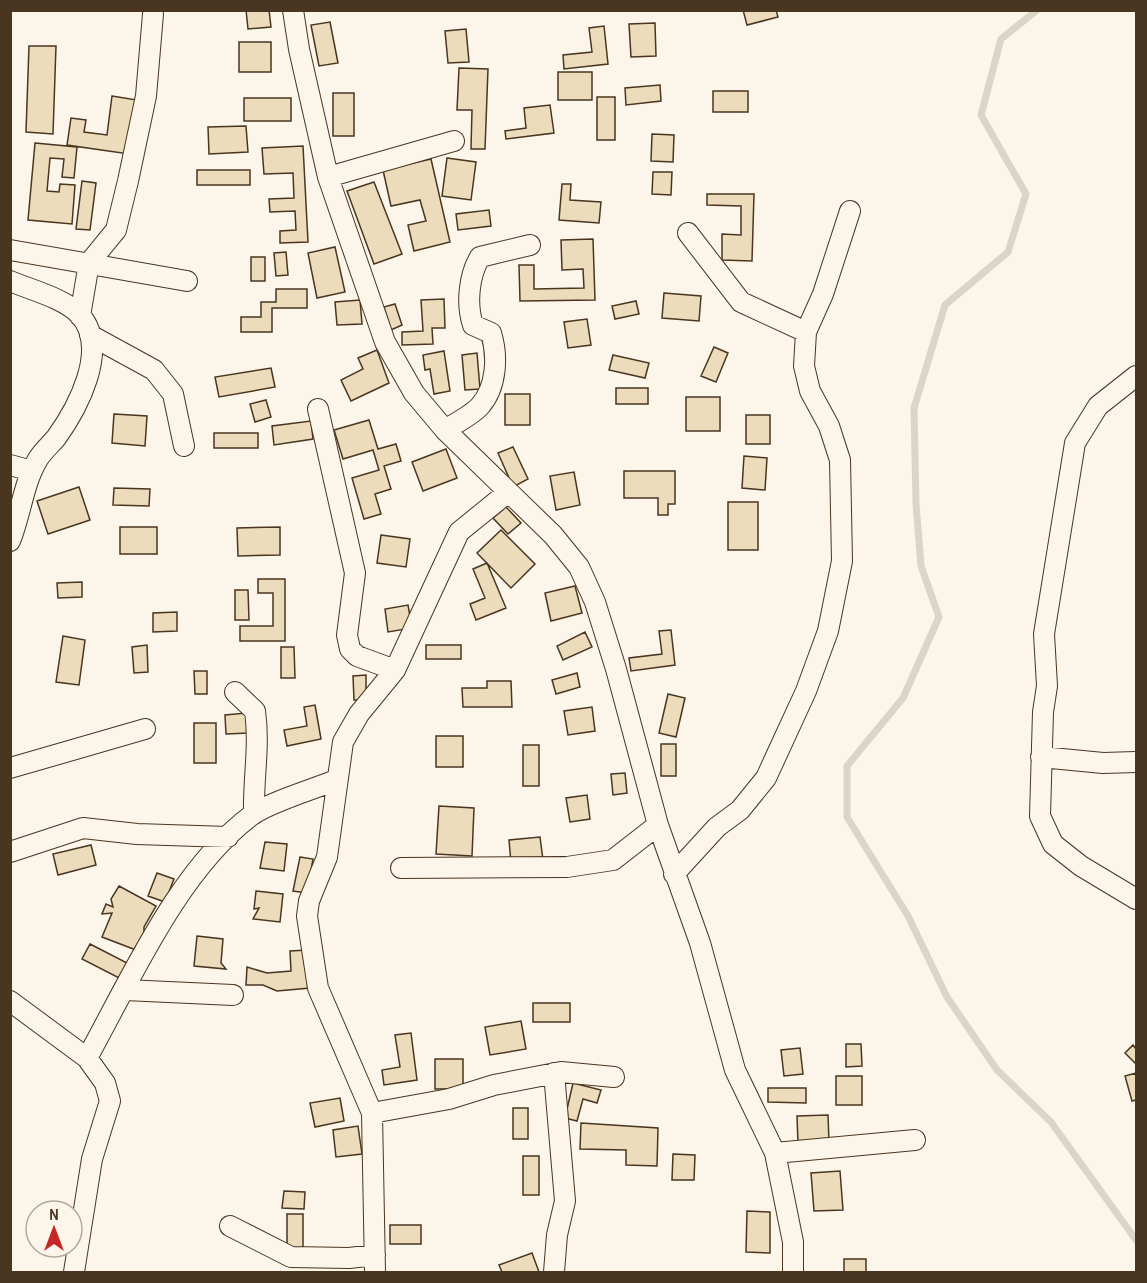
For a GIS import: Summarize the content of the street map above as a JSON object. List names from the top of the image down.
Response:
{
  "north": "top"
}
